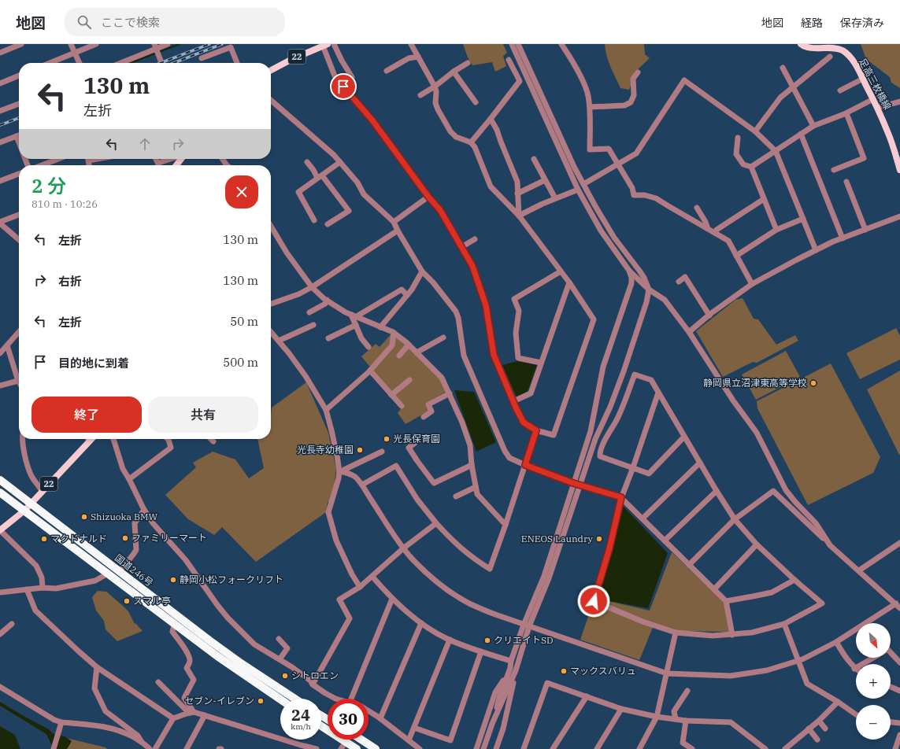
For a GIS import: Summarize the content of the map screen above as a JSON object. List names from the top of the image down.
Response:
{
  "streets": {
    "highway": ["国道246号"],
    "main road": ["22", "足高三枚橋線"]
  },
  "crossings": [
    ["22", "国道246号"]
  ],
  "places": [
    "静岡県立沼津東高等学校",
    "光長保育園",
    "光長寺幼稚園",
    "Shizuoka BMW",
    "ファミリーマート",
    "マクドナルド",
    "ENEOS Laundry",
    "静岡小松フォークリフト",
    "スマル亭",
    "クリエイトSD",
    "マックスバリュ",
    "シトロエン",
    "セブン-イレブン"
  ],
  "north": "bottom right",
  "page": {
    "header": "地図",
    "search": "ここで検索",
    "nav": ["地図", "経路", "保存済み"],
    "turn": ["130 m", "左折"],
    "heading": ["2 分", "810 m · 10:26"],
    "list": [
      {
        "name": "左折",
        "value": "130 m"
      },
      {
        "name": "右折",
        "value": "130 m"
      },
      {
        "name": "左折",
        "value": "50 m"
      },
      {
        "name": "目的地に到着",
        "value": "500 m"
      }
    ],
    "buttons": ["終了", "共有"],
    "map_buttons": ["+", "−"],
    "speed": "24 km/h",
    "limit": "30"
  }
}
